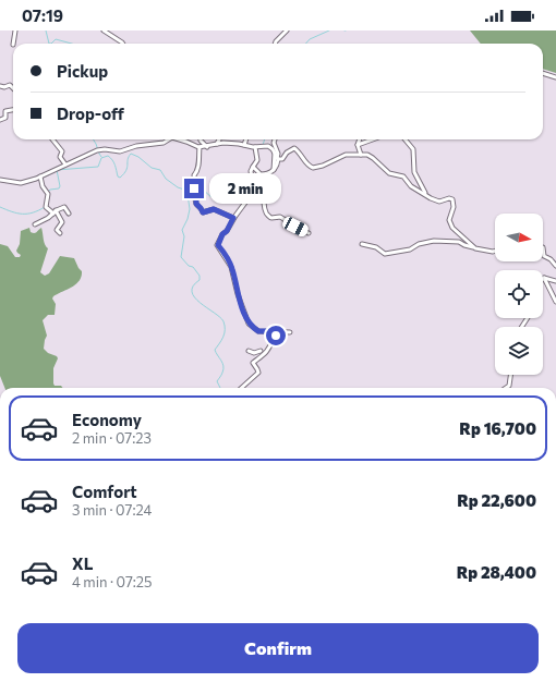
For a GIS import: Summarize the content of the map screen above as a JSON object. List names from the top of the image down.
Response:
{
  "north": "right",
  "page": {
    "status": "07:19",
    "banner": ["Pickup", "Drop-off"],
    "bubble": "2 min",
    "list": [
      {
        "name": "Economy",
        "note": "2 min · 07:23",
        "value": "Rp 16,700"
      },
      {
        "name": "Comfort",
        "note": "3 min · 07:24",
        "value": "Rp 22,600"
      },
      {
        "name": "XL",
        "note": "4 min · 07:25",
        "value": "Rp 28,400"
      }
    ],
    "buttons": "Confirm"
  }
}
